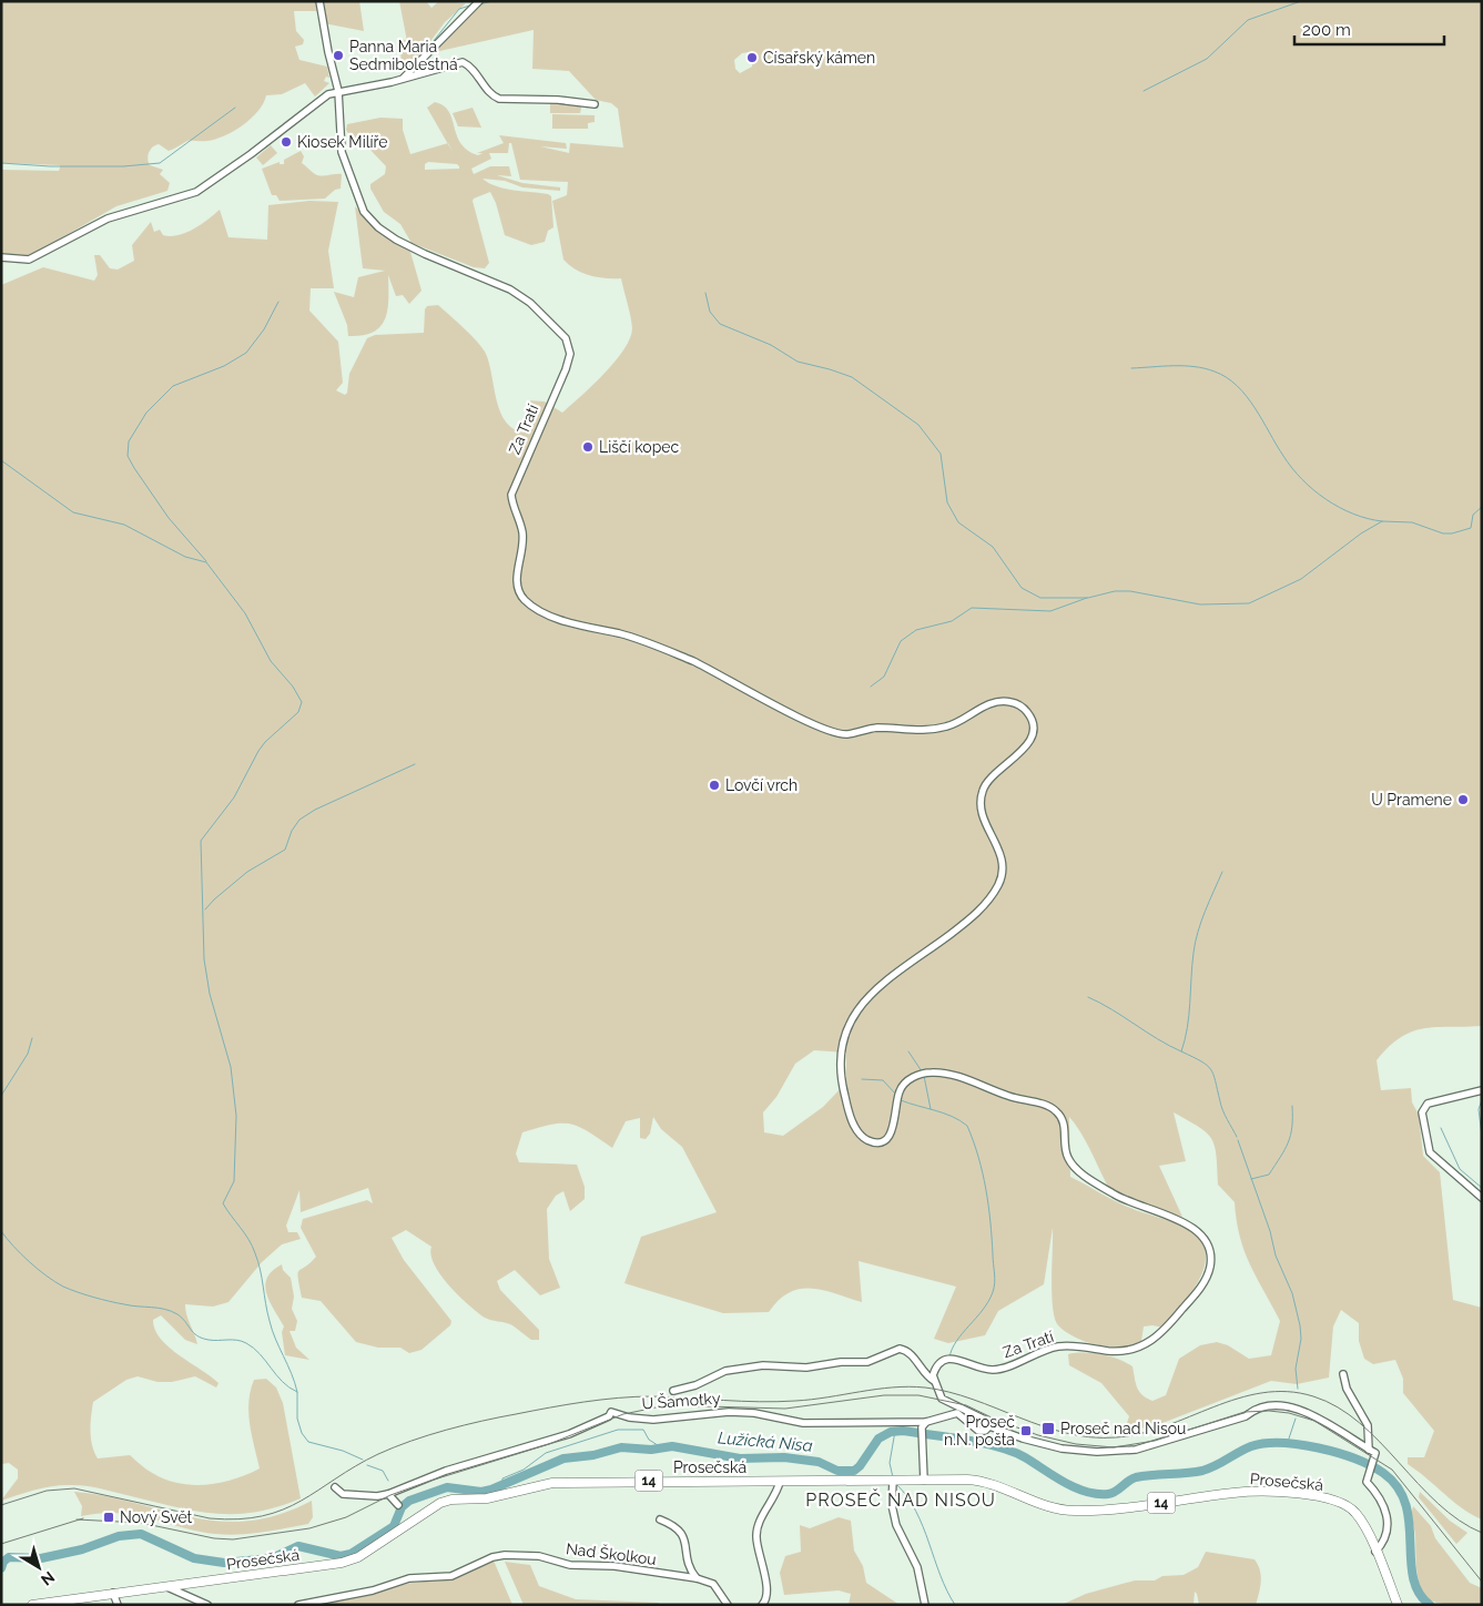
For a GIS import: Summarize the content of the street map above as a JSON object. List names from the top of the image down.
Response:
{
  "streets": {
    "main road": ["Prosečská", "14"],
    "street": ["Za Tratí", "U Šamotky", "Nad Školkou"]
  },
  "crossings": [
    ["Za Tratí", "U Šamotky"],
    ["U Šamotky", "Prosečská"]
  ],
  "districts": ["PROSEČ NAD NISOU"],
  "water": ["Lužická Nisa"],
  "places": {
    "other": [
      "Panna Maria Sedmibolestná",
      "Císařský kámen",
      "Kiosek Milíře",
      "Liščí kopec",
      "Lovčí vrch",
      "U Pramene"
    ],
    "transit": ["Proseč nad Nisou", "Proseč n.N. pošta", "Nový Svět"]
  },
  "scale_bar": "200 m",
  "north": "bottom right"
}
